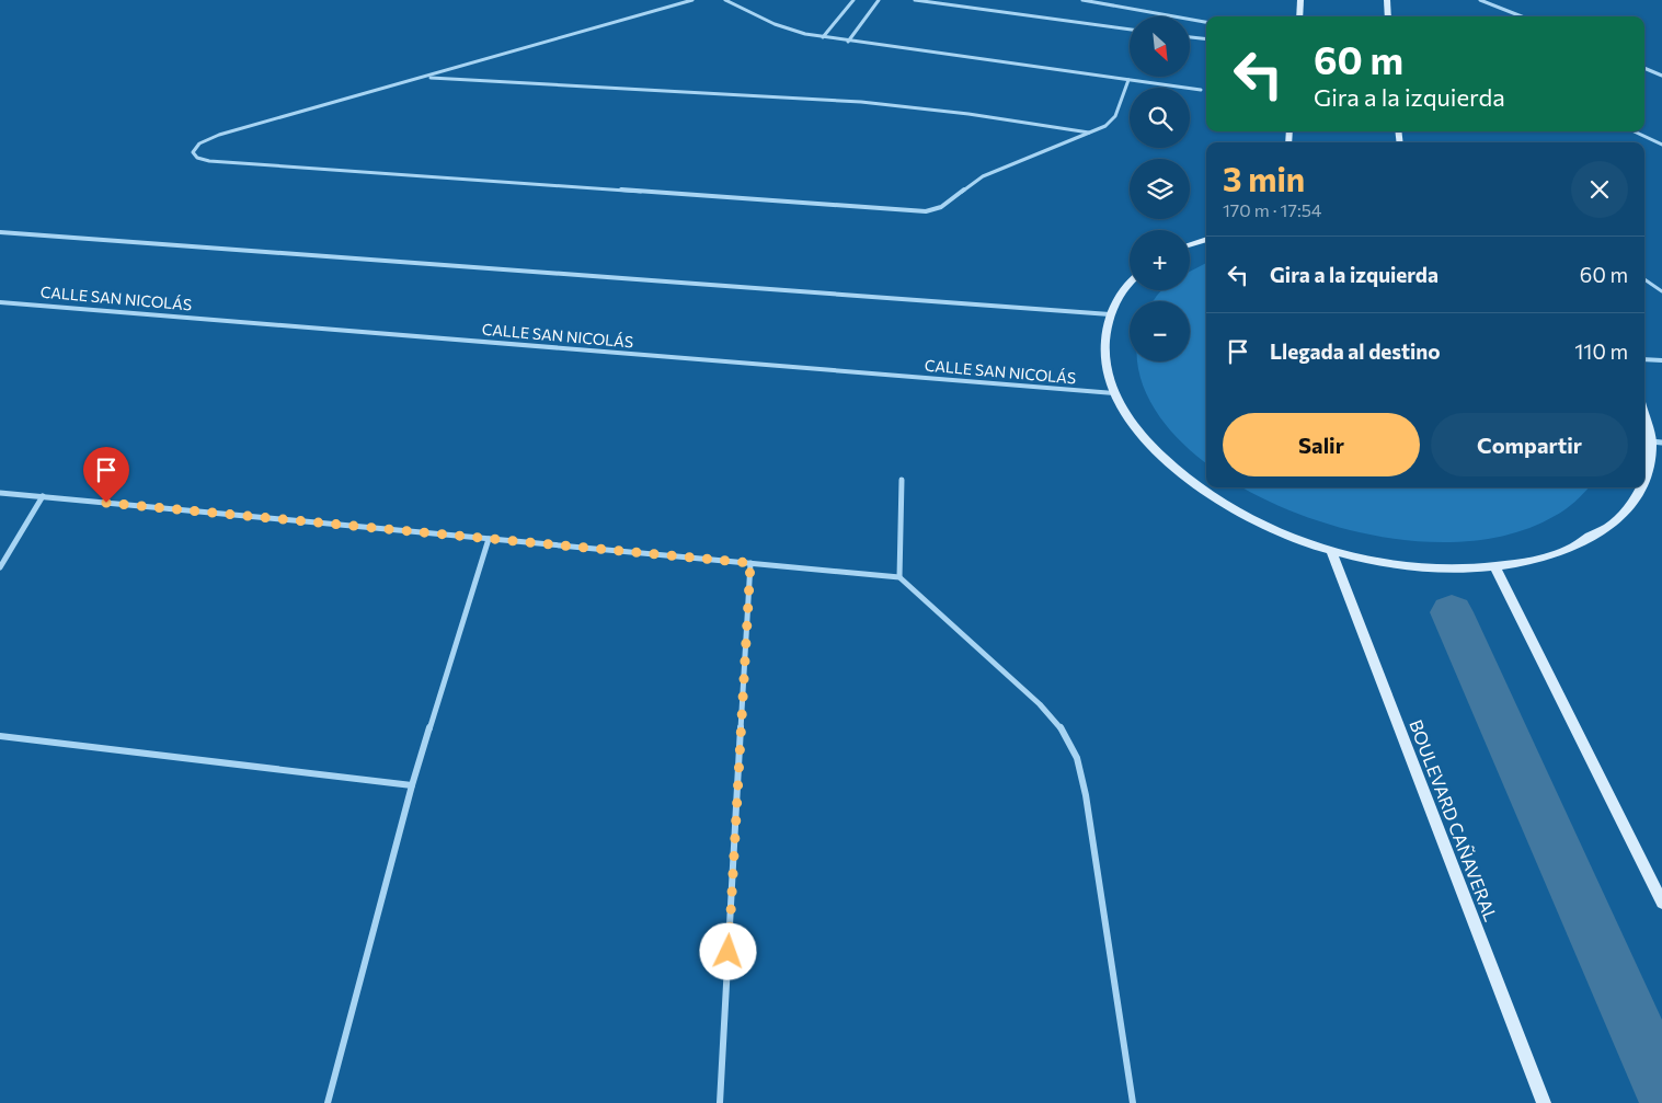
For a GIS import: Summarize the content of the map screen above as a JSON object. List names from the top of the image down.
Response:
{
  "streets": {
    "street": ["CALLE SAN NICOLÁS", "BOULEVARD CAÑAVERAL"]
  },
  "north": "bottom right",
  "page": {
    "map_buttons": ["+", "−"],
    "turn": ["60 m", "Gira a la izquierda"],
    "heading": ["3 min", "170 m · 17:54"],
    "list": [
      {
        "name": "Gira a la izquierda",
        "value": "60 m"
      },
      {
        "name": "Llegada al destino",
        "value": "110 m"
      }
    ],
    "buttons": ["Salir", "Compartir"]
  }
}
